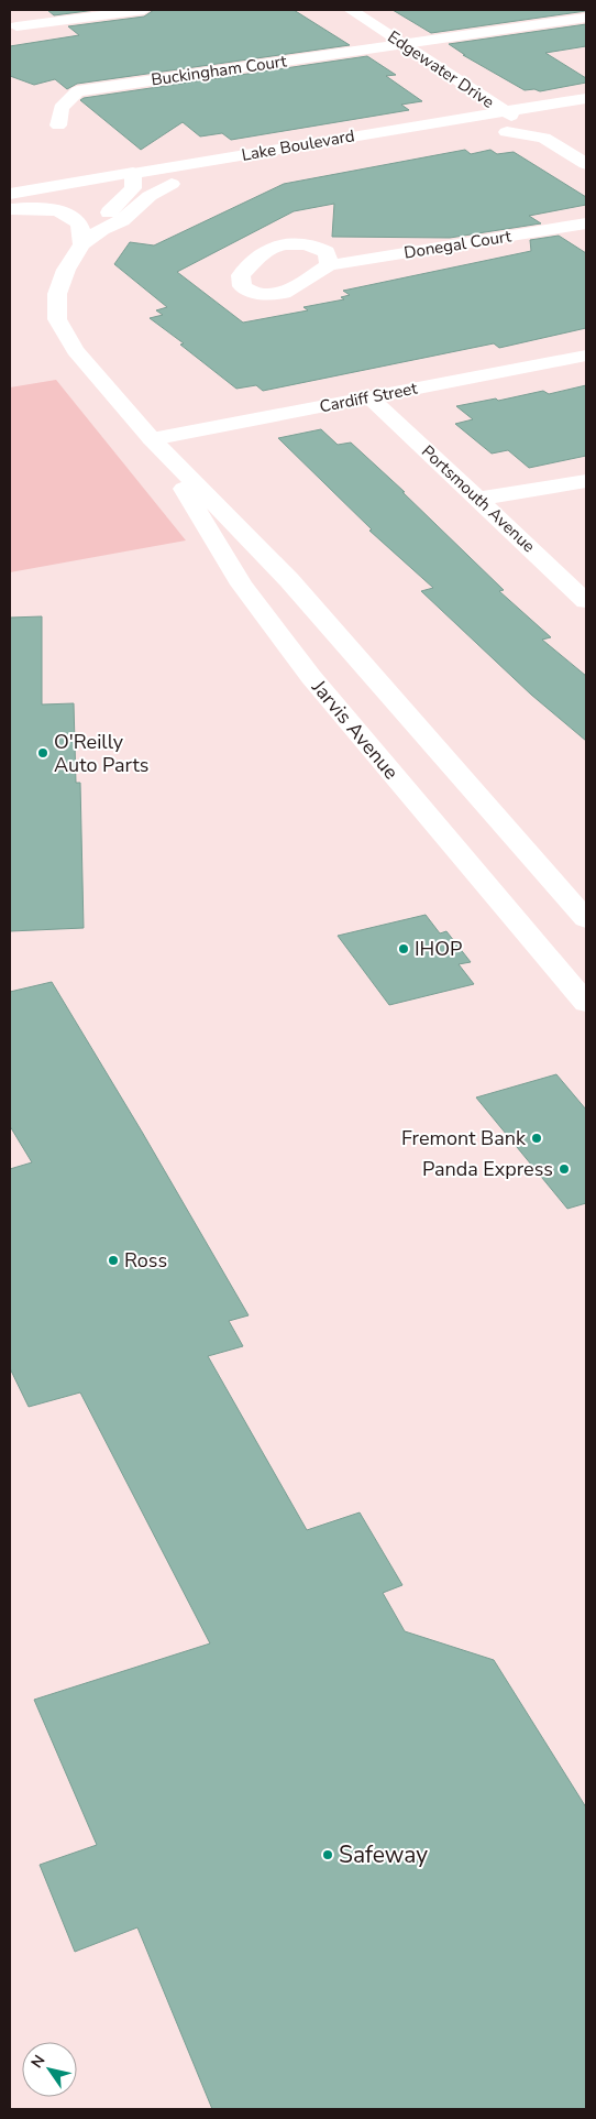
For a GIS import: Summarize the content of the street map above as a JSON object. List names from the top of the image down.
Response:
{
  "streets": {
    "street": [
      "Edgewater Drive",
      "Buckingham Court",
      "Lake Boulevard",
      "Donegal Court",
      "Cardiff Street",
      "Portsmouth Avenue",
      "Jarvis Avenue"
    ]
  },
  "crossings": [
    ["Edgewater Drive", "Buckingham Court"],
    ["Edgewater Drive", "Lake Boulevard"],
    ["Lake Boulevard", "Jarvis Avenue"],
    ["Cardiff Street", "Portsmouth Avenue"],
    ["Cardiff Street", "Jarvis Avenue"]
  ],
  "places": [
    "O'Reilly Auto Parts",
    "IHOP",
    "Fremont Bank",
    "Panda Express",
    "Ross",
    "Safeway"
  ],
  "north": "top left"
}
